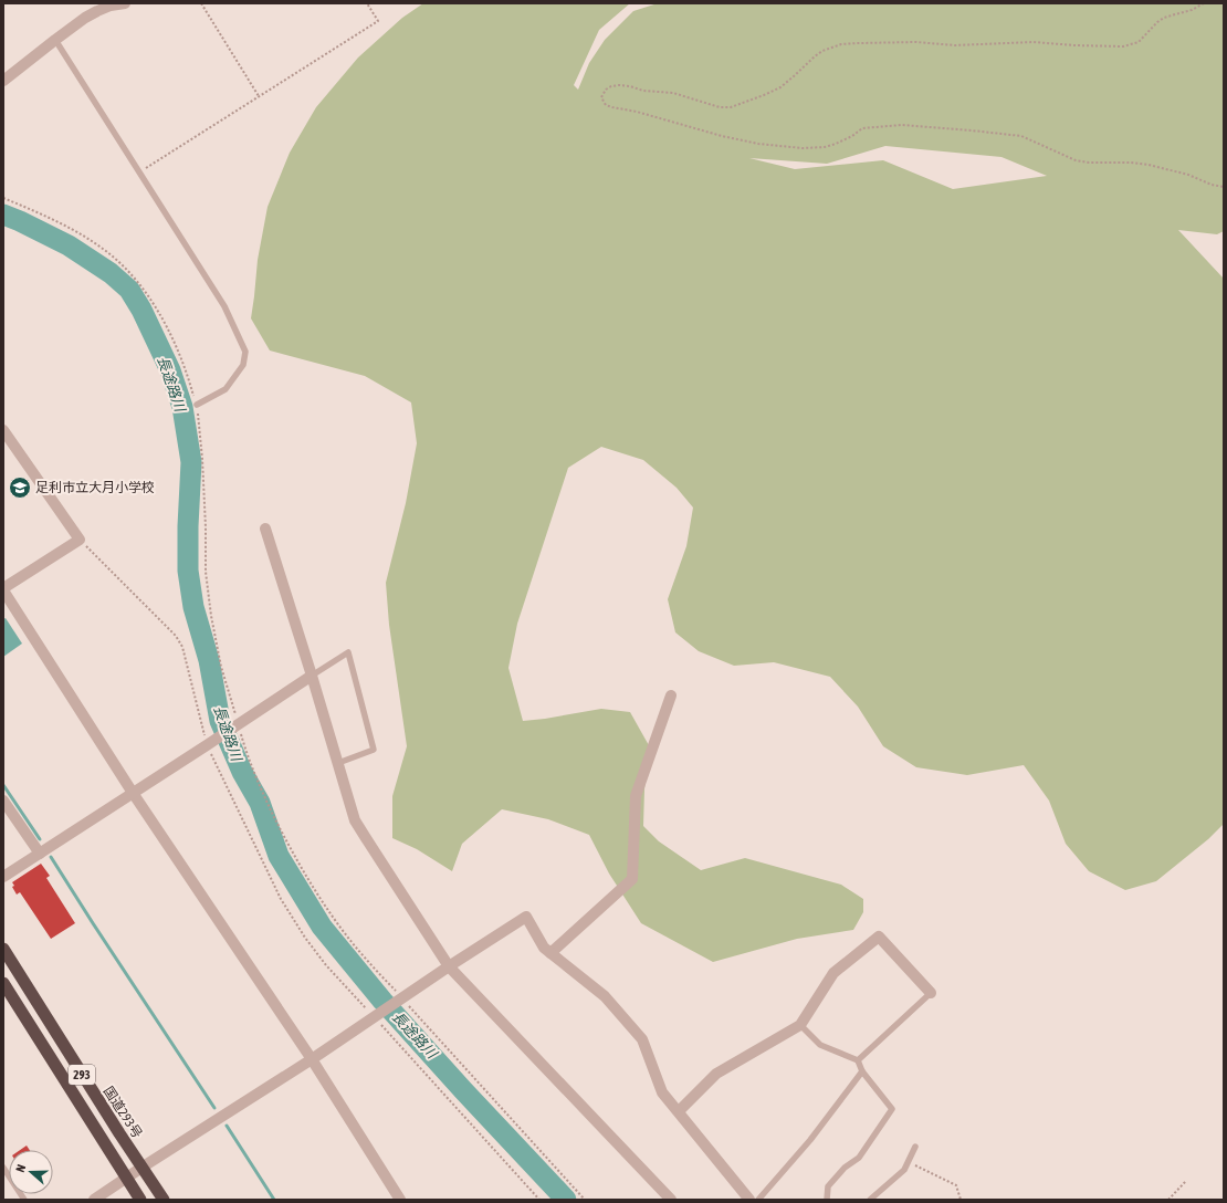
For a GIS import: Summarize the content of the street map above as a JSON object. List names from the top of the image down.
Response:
{
  "streets": {
    "highway": ["293", "国道293号"]
  },
  "water": ["長途路川"],
  "places": {
    "school or university": ["足利市立大月小学校"]
  },
  "north": "left"
}
